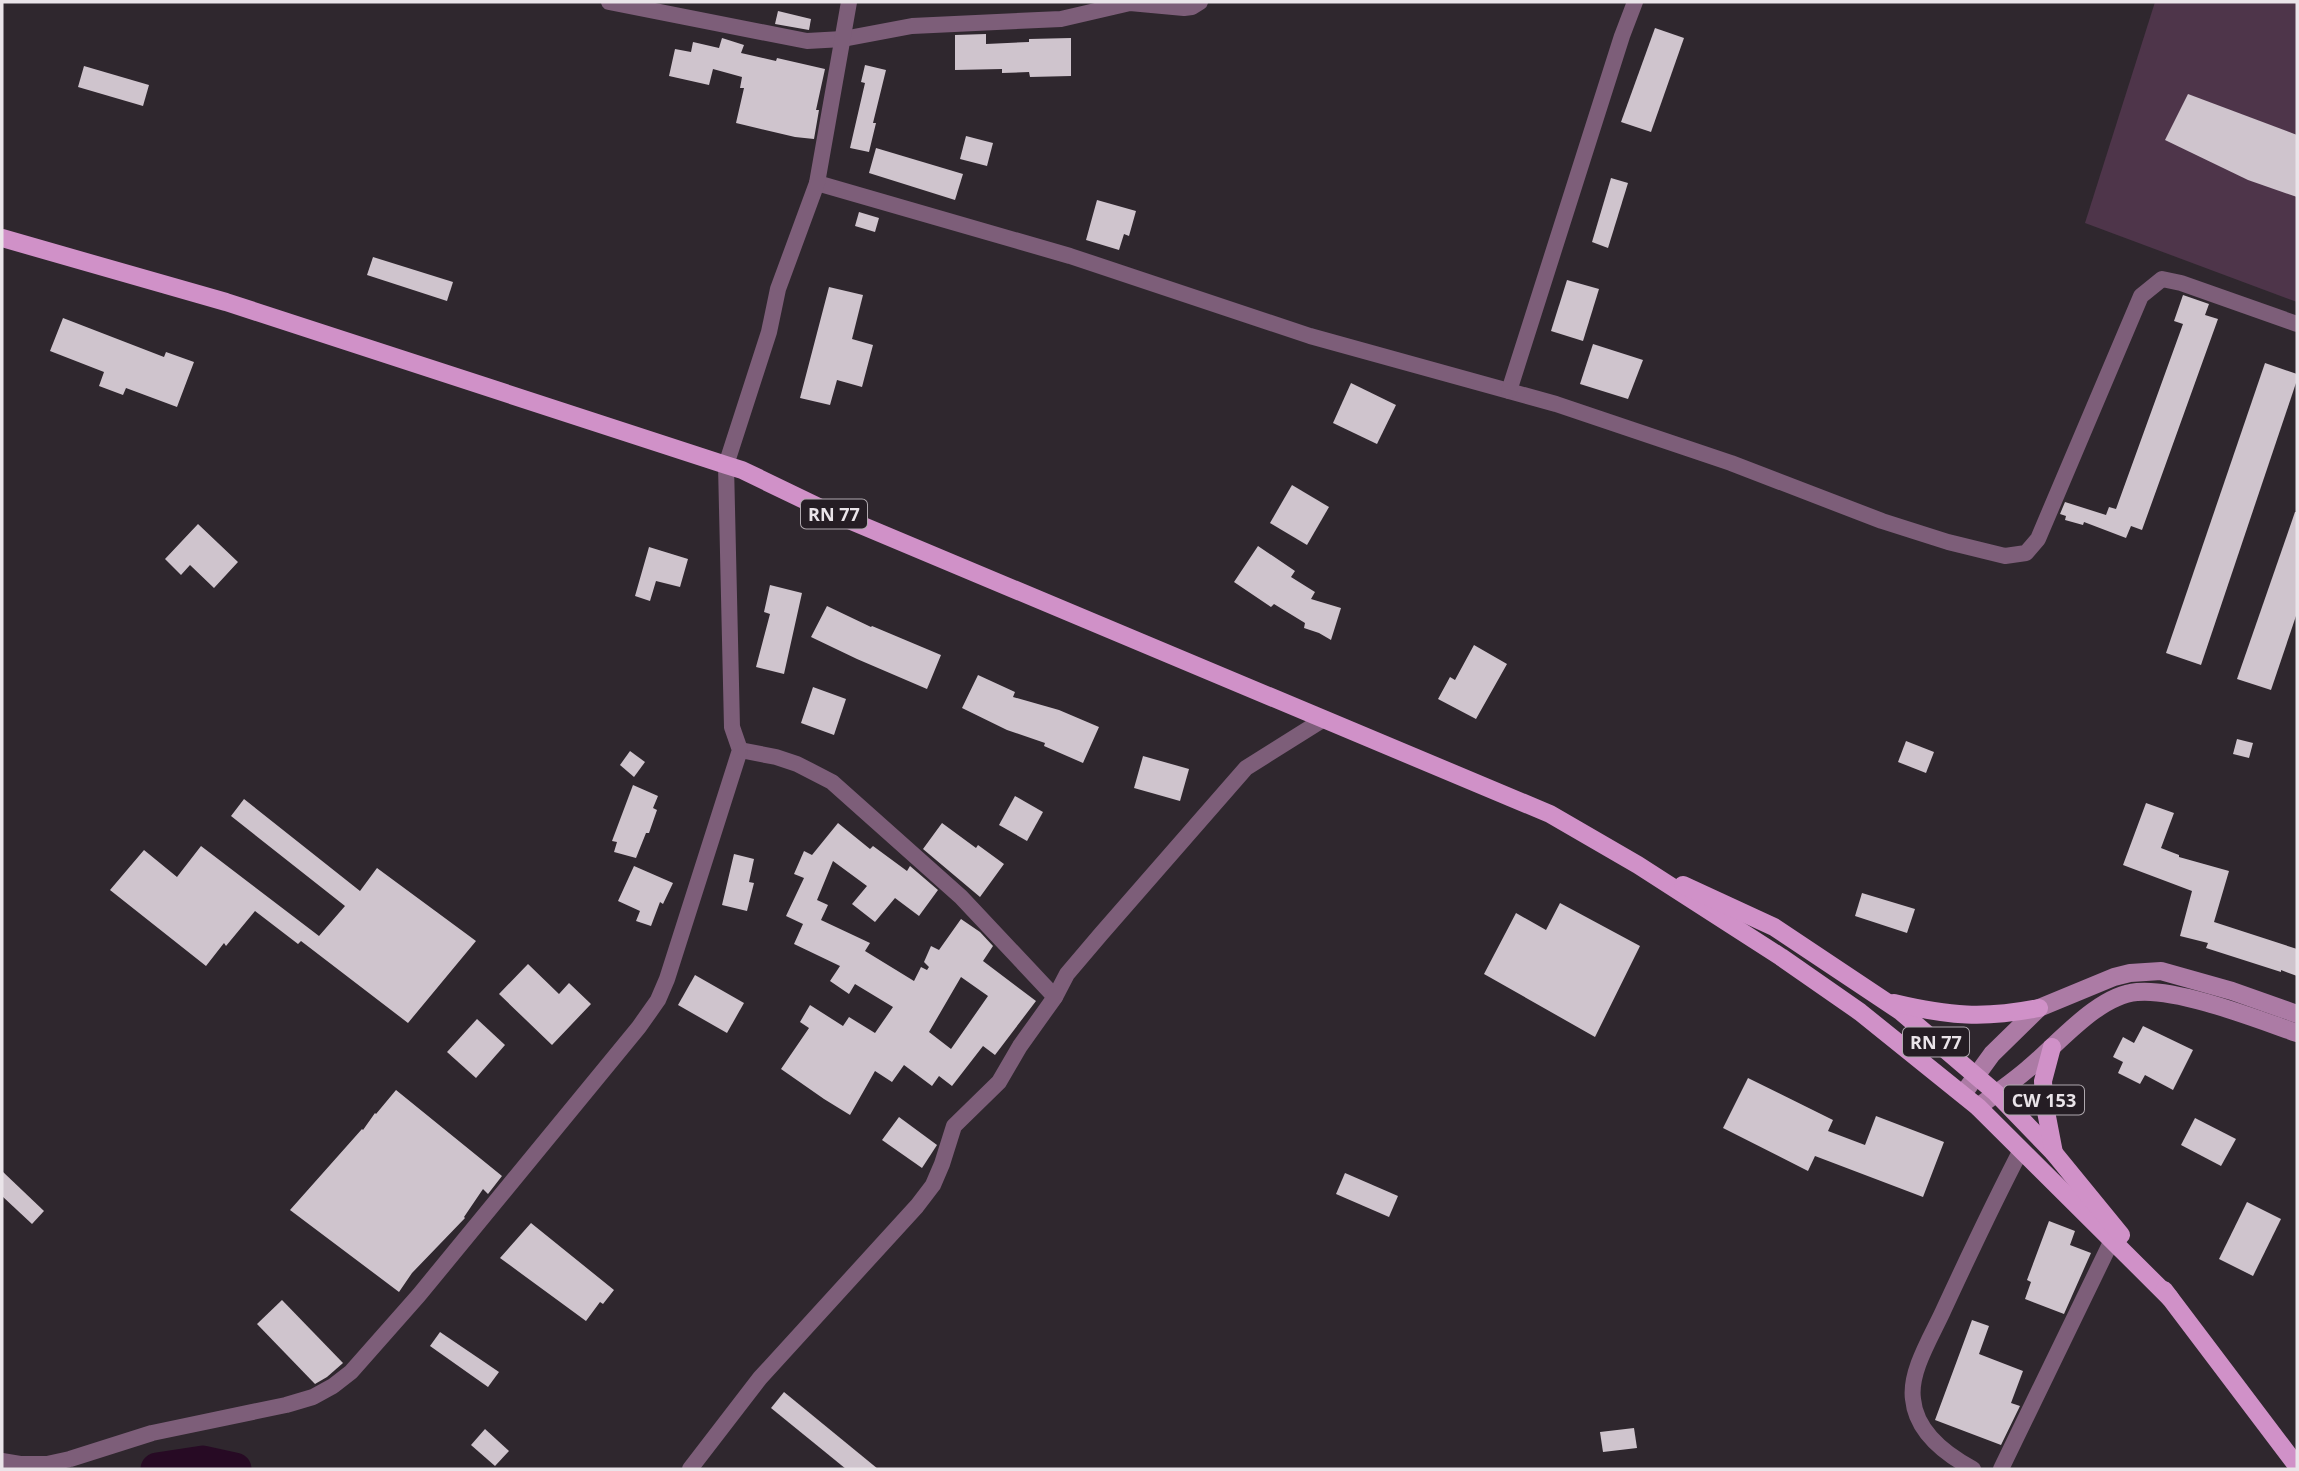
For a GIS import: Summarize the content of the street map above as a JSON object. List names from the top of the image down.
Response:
{
  "streets": {
    "main road": ["RN 77", "CW 153"]
  },
  "crossings": [
    ["RN 77", "CW 153"]
  ]
}
